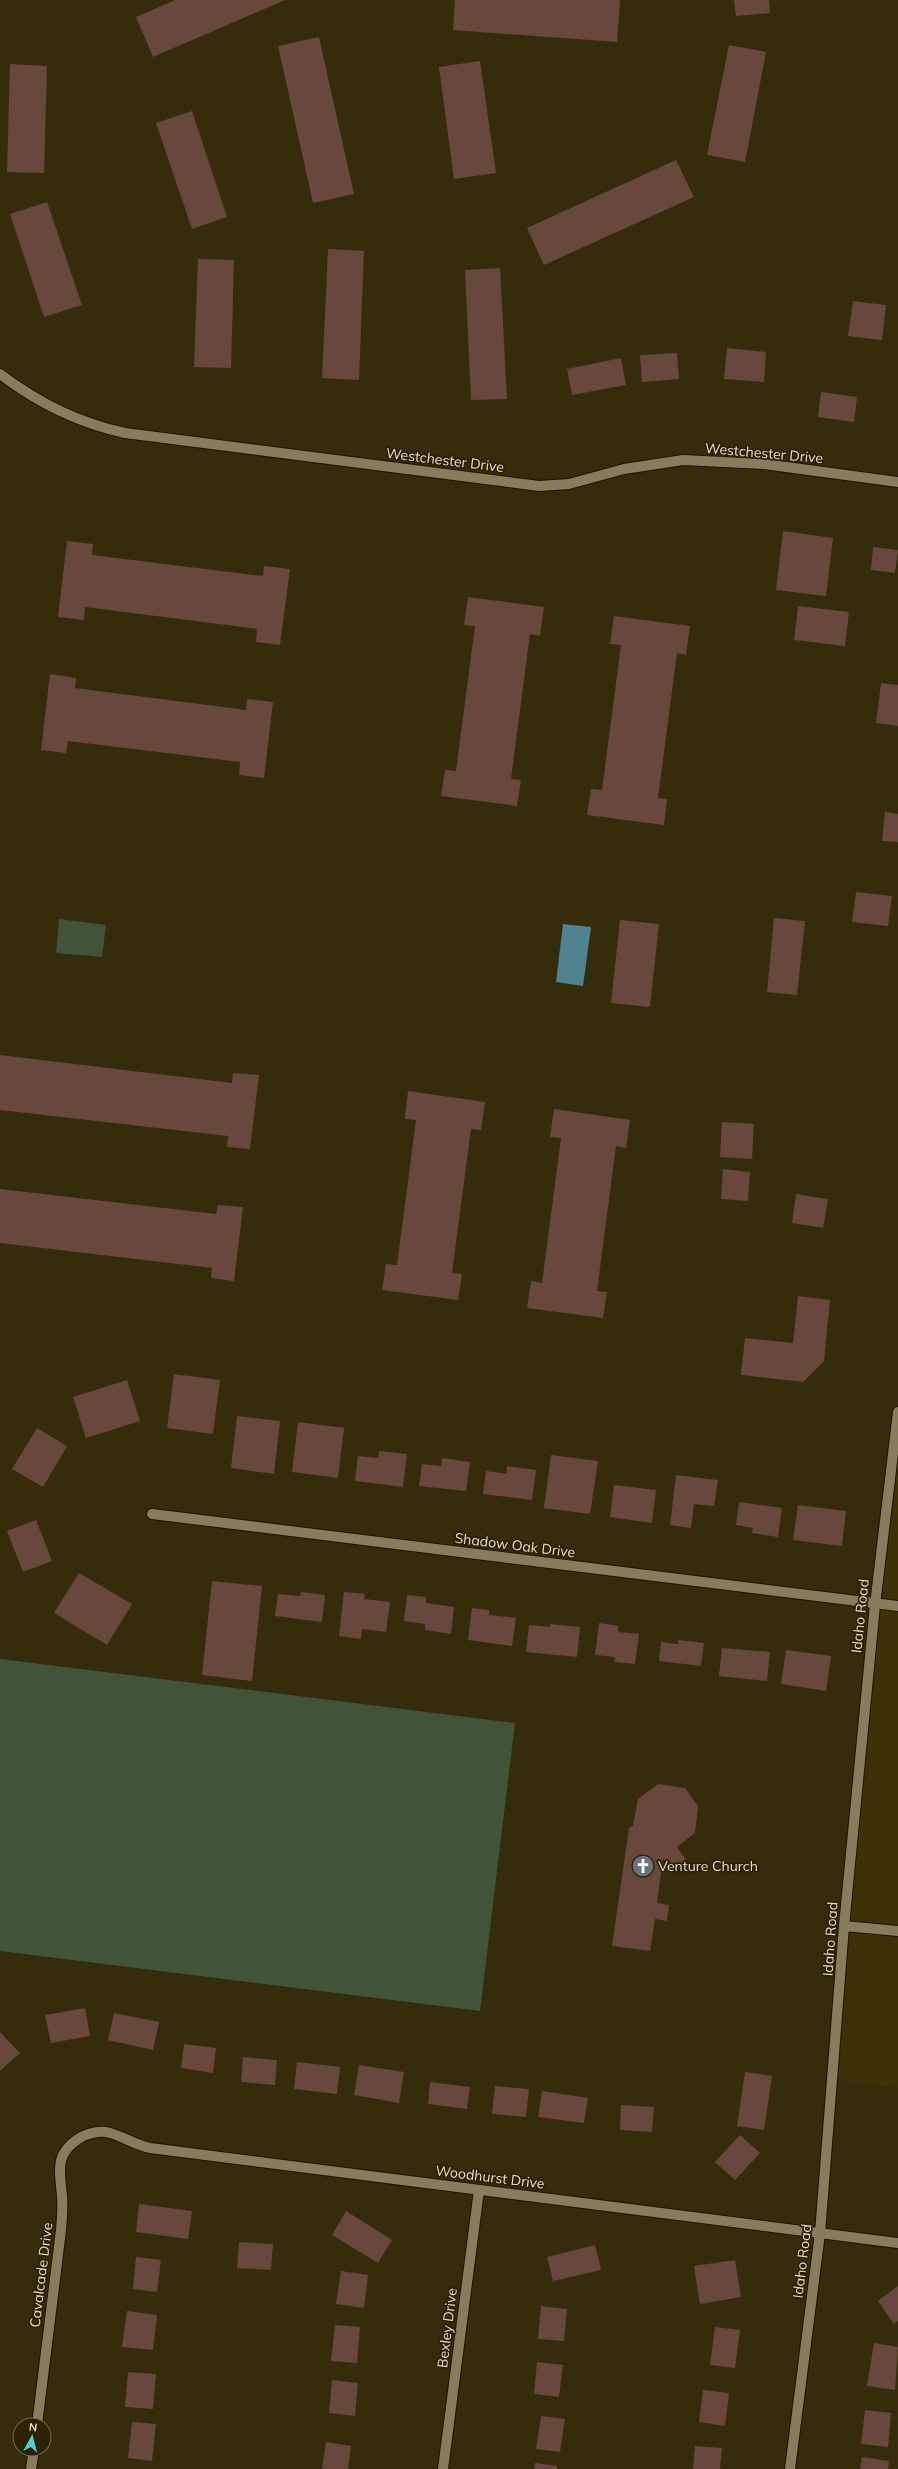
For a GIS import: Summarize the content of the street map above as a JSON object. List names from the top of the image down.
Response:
{
  "streets": {
    "street": [
      "Westchester Drive",
      "Shadow Oak Drive",
      "Idaho Road",
      "Woodhurst Drive",
      "Cavalcade Drive",
      "Bexley Drive"
    ]
  },
  "crossings": [
    ["Shadow Oak Drive", "Idaho Road"],
    ["Idaho Road", "Woodhurst Drive"],
    ["Woodhurst Drive", "Cavalcade Drive"],
    ["Woodhurst Drive", "Bexley Drive"]
  ],
  "places": {
    "church": ["Venture Church"]
  },
  "north": "top"
}
